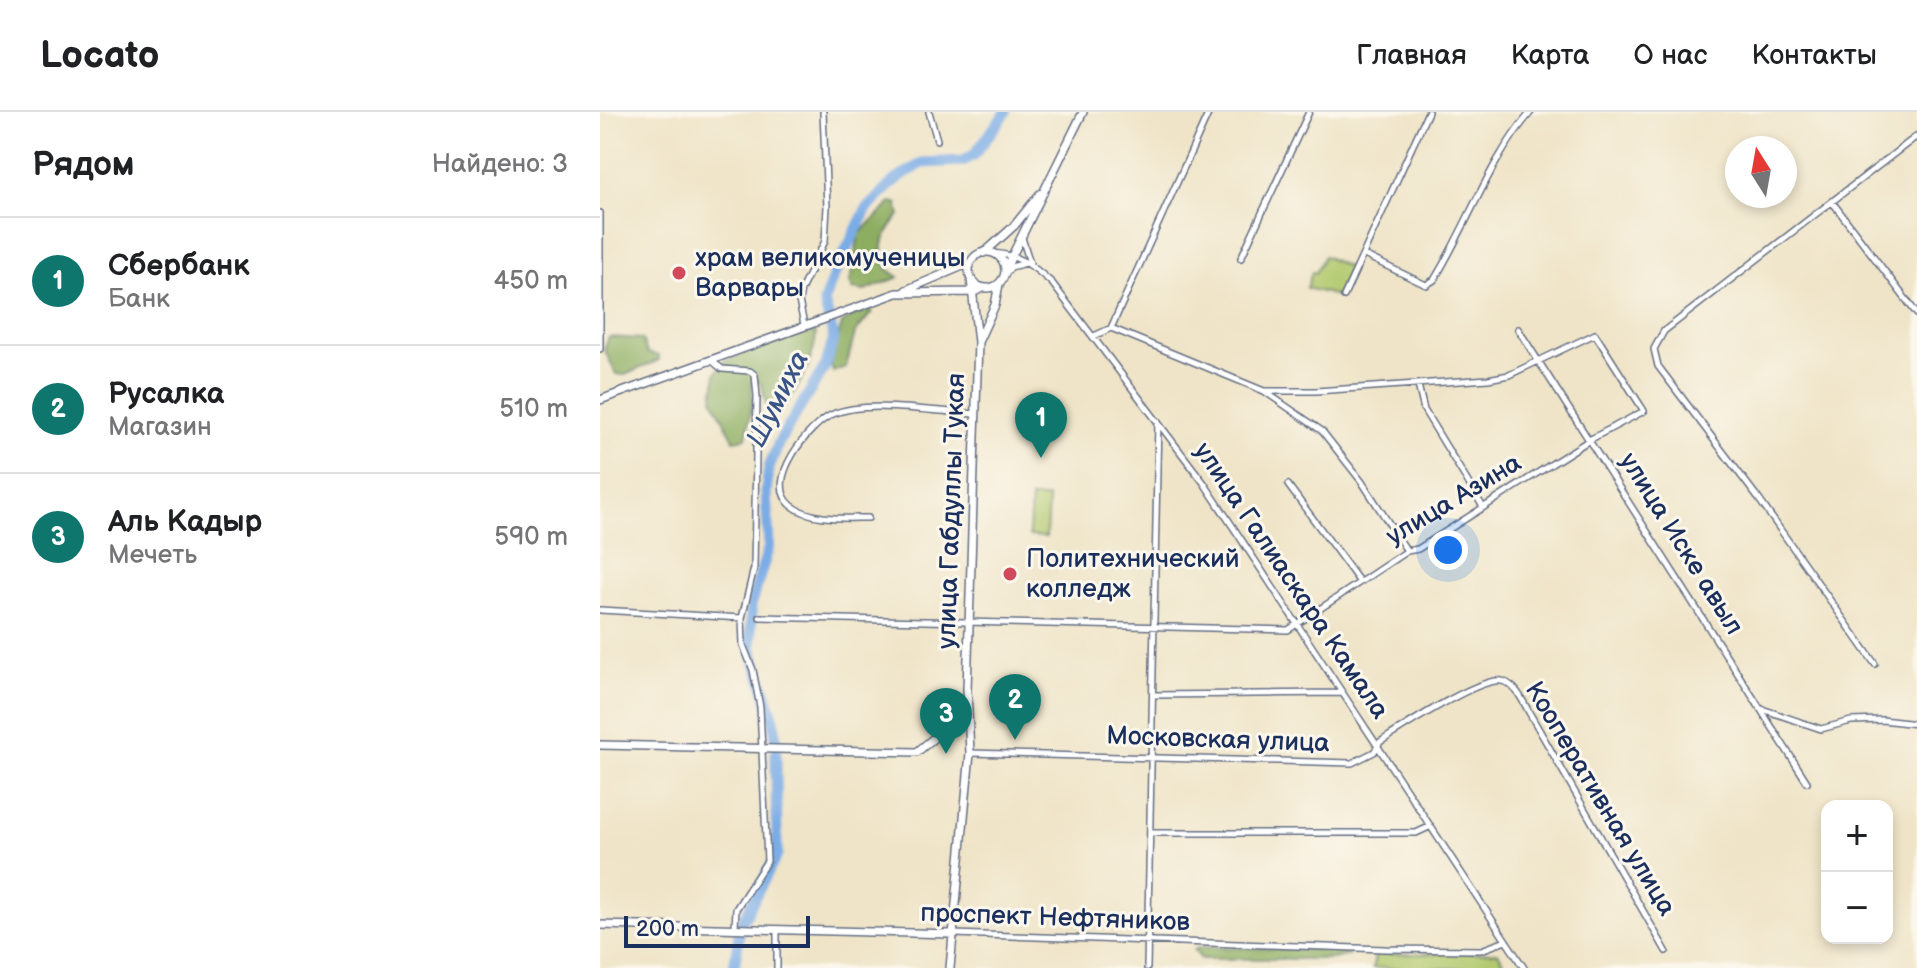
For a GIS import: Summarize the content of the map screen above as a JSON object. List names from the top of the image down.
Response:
{
  "streets": {
    "main road": ["улица Габдуллы Тукая", "проспект Нефтяников"],
    "street": [
      "улица Азина",
      "улица Иске авыл",
      "улица Галиаскара Камала",
      "Московская улица",
      "Кооперативная улица"
    ]
  },
  "crossings": [
    ["улица Азина", "улица Габдуллы Тукая"],
    ["улица Азина", "улица Иске авыл"],
    ["улица Азина", "улица Галиаскара Камала"],
    ["улица Габдуллы Тукая", "улица Галиаскара Камала"],
    ["улица Габдуллы Тукая", "Московская улица"],
    ["улица Габдуллы Тукая", "проспект Нефтяников"],
    ["улица Галиаскара Камала", "Московская улица"],
    ["улица Галиаскара Камала", "проспект Нефтяников"],
    ["Московская улица", "Кооперативная улица"]
  ],
  "water": ["Шумиха"],
  "places": ["храм великомученицы Варвары", "Политехнический колледж"],
  "scale_bar": "200 m",
  "north": "top",
  "page": {
    "header": "Locato",
    "nav": [
      "Главная",
      "Карта",
      "О нас",
      "Контакты"
    ],
    "heading": ["Рядом", "Найдено: 3"],
    "list": [
      {
        "mark": "1",
        "name": "Сбербанк",
        "note": "Банк",
        "value": "450 m"
      },
      {
        "mark": "2",
        "name": "Русалка",
        "note": "Магазин",
        "value": "510 m"
      },
      {
        "mark": "3",
        "name": "Аль Кадыр",
        "note": "Мечеть",
        "value": "590 m"
      }
    ],
    "pins": ["1", "2", "3"],
    "map_buttons": ["+", "−"],
    "scale": "200 m"
  }
}
